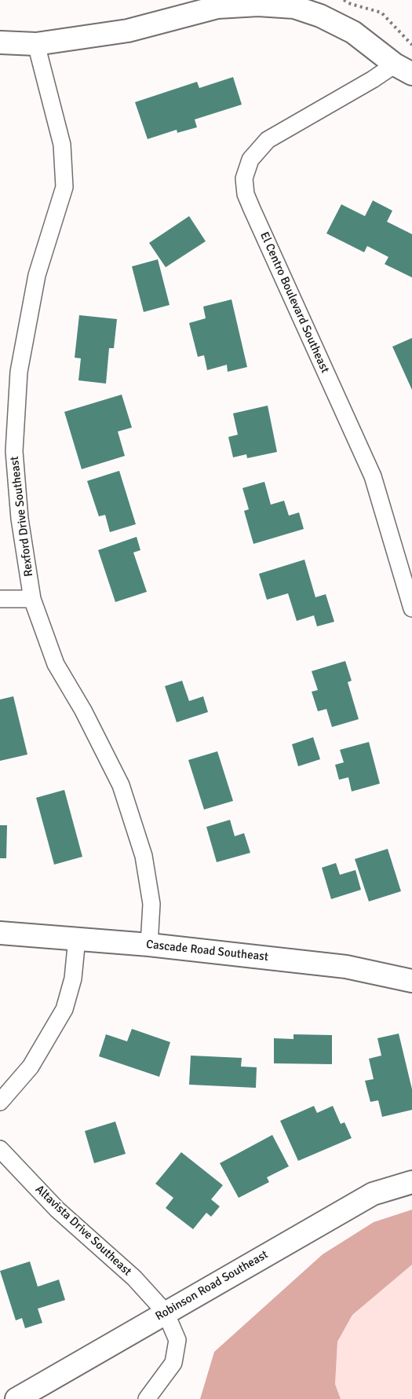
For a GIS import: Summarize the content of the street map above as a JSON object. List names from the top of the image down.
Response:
{
  "streets": {
    "main road": ["Cascade Road Southeast", "Robinson Road Southeast"],
    "street": ["El Centro Boulevard Southeast", "Rexford Drive Southeast", "Altavista Drive Southeast"]
  },
  "crossings": [
    ["Rexford Drive Southeast", "Cascade Road Southeast"],
    ["Altavista Drive Southeast", "Robinson Road Southeast"]
  ]
}
